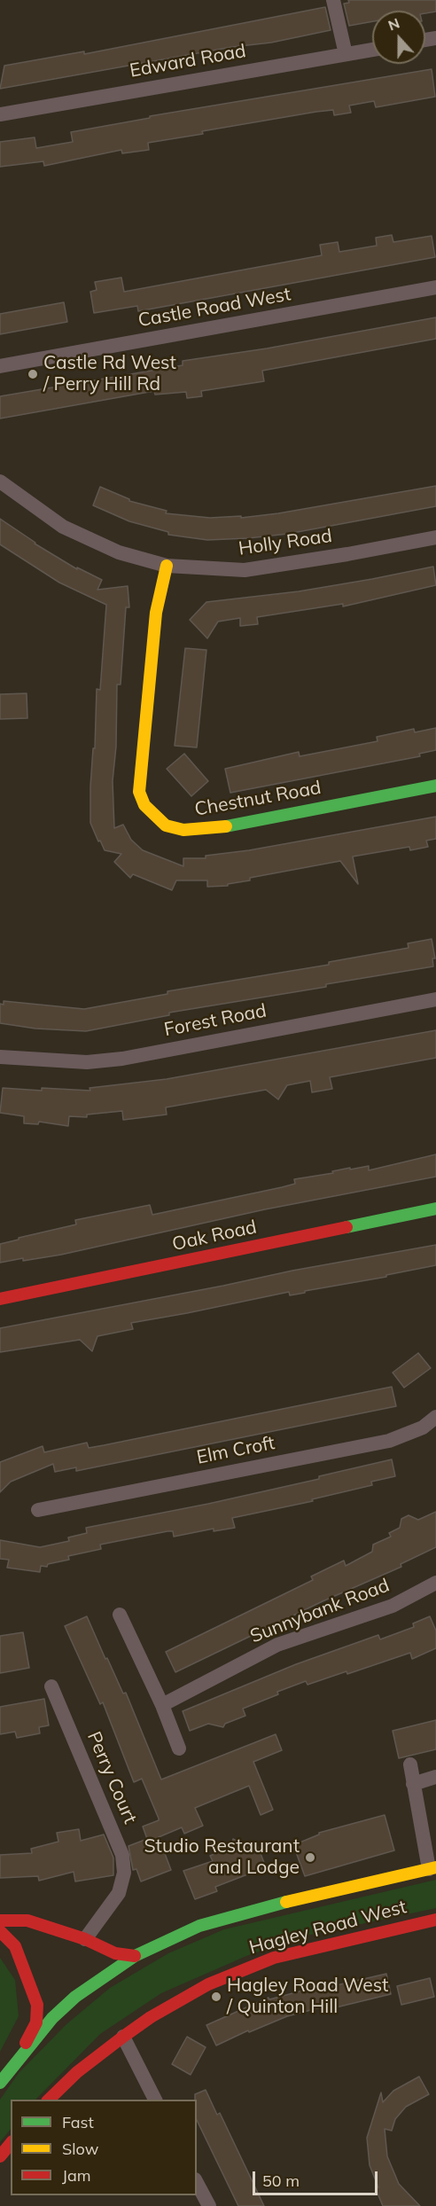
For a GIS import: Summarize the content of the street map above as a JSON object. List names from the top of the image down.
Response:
{
  "streets": {
    "main road": ["Chestnut Road", "Oak Road", "Hagley Road West"],
    "street": [
      "Edward Road",
      "Castle Road West",
      "Holly Road",
      "Forest Road",
      "Elm Croft",
      "Sunnybank Road",
      "Perry Court"
    ]
  },
  "crossings": [
    ["Holly Road", "Chestnut Road"]
  ],
  "places": ["Castle Rd West / Perry Hill Rd", "Studio Restaurant and Lodge", "Hagley Road West / Quinton Hill"],
  "legend": ["Fast", "Slow", "Jam"],
  "scale_bar": "50 m",
  "north": "top"
}
